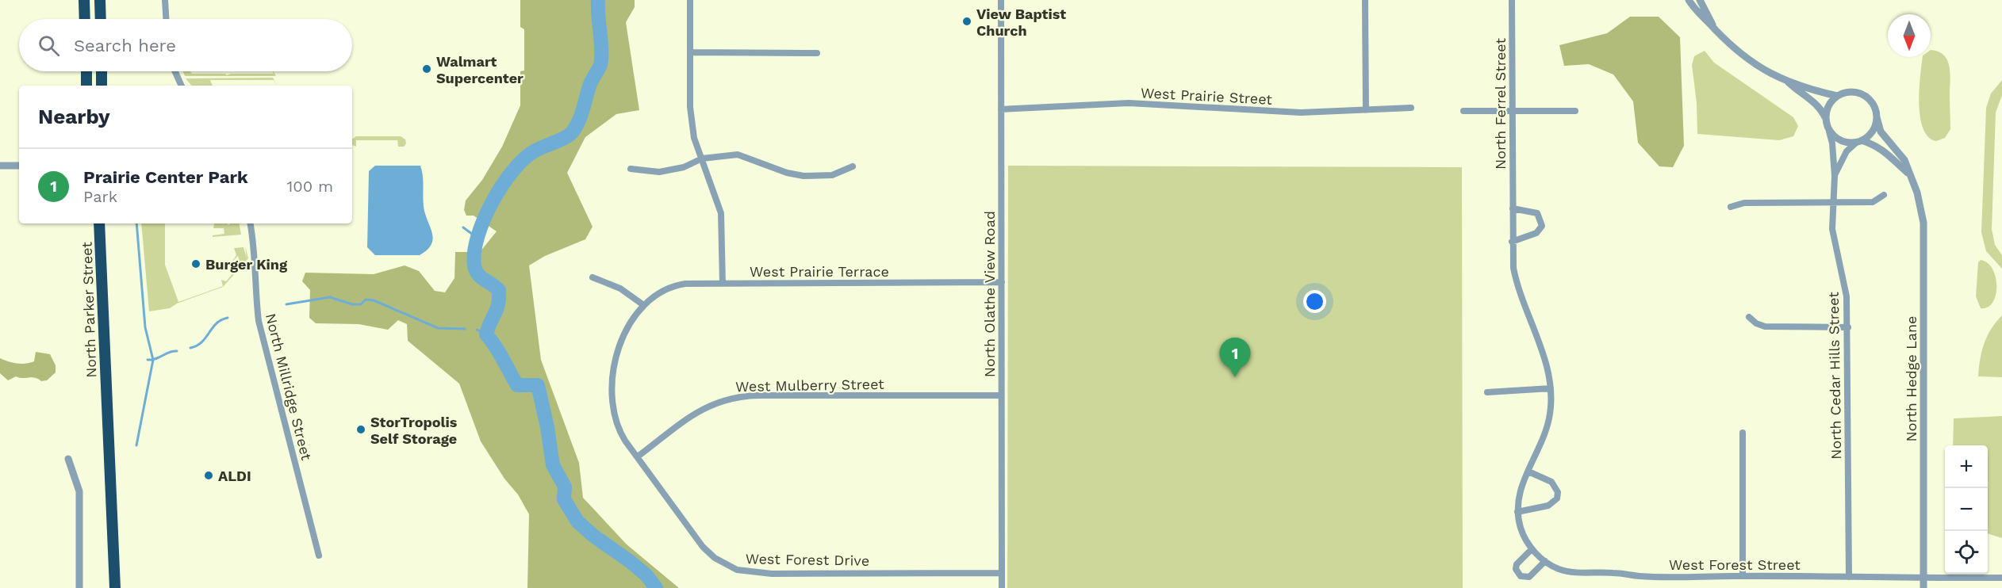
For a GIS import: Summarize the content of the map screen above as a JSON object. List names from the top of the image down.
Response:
{
  "streets": {
    "highway": ["North Parker Street"],
    "street": [
      "West Prairie Street",
      "North Ferrel Street",
      "West Prairie Terrace",
      "North Olathe View Road",
      "North Cedar Hills Street",
      "North Hedge Lane",
      "West Mulberry Street",
      "North Millridge Street",
      "West Forest Drive",
      "West Forest Street"
    ]
  },
  "crossings": [
    ["West Prairie Street", "North Olathe View Road"],
    ["North Ferrel Street", "West Forest Street"],
    ["West Prairie Terrace", "North Olathe View Road"],
    ["West Prairie Terrace", "West Mulberry Street"],
    ["West Prairie Terrace", "West Forest Drive"],
    ["North Olathe View Road", "West Mulberry Street"],
    ["North Olathe View Road", "West Forest Drive"],
    ["North Cedar Hills Street", "North Hedge Lane"],
    ["North Cedar Hills Street", "West Forest Street"],
    ["North Hedge Lane", "West Forest Street"],
    ["West Mulberry Street", "West Forest Drive"]
  ],
  "places": [
    "View Baptist Church",
    "Walmart Supercenter",
    "Burger King",
    "StorTropolis Self Storage",
    "ALDI"
  ],
  "north": "bottom",
  "page": {
    "search": "Search here",
    "heading": "Nearby",
    "list": [
      {
        "mark": "1",
        "name": "Prairie Center Park",
        "note": "Park",
        "value": "100 m"
      }
    ],
    "pins": "1",
    "map_buttons": ["+", "−"]
  }
}
